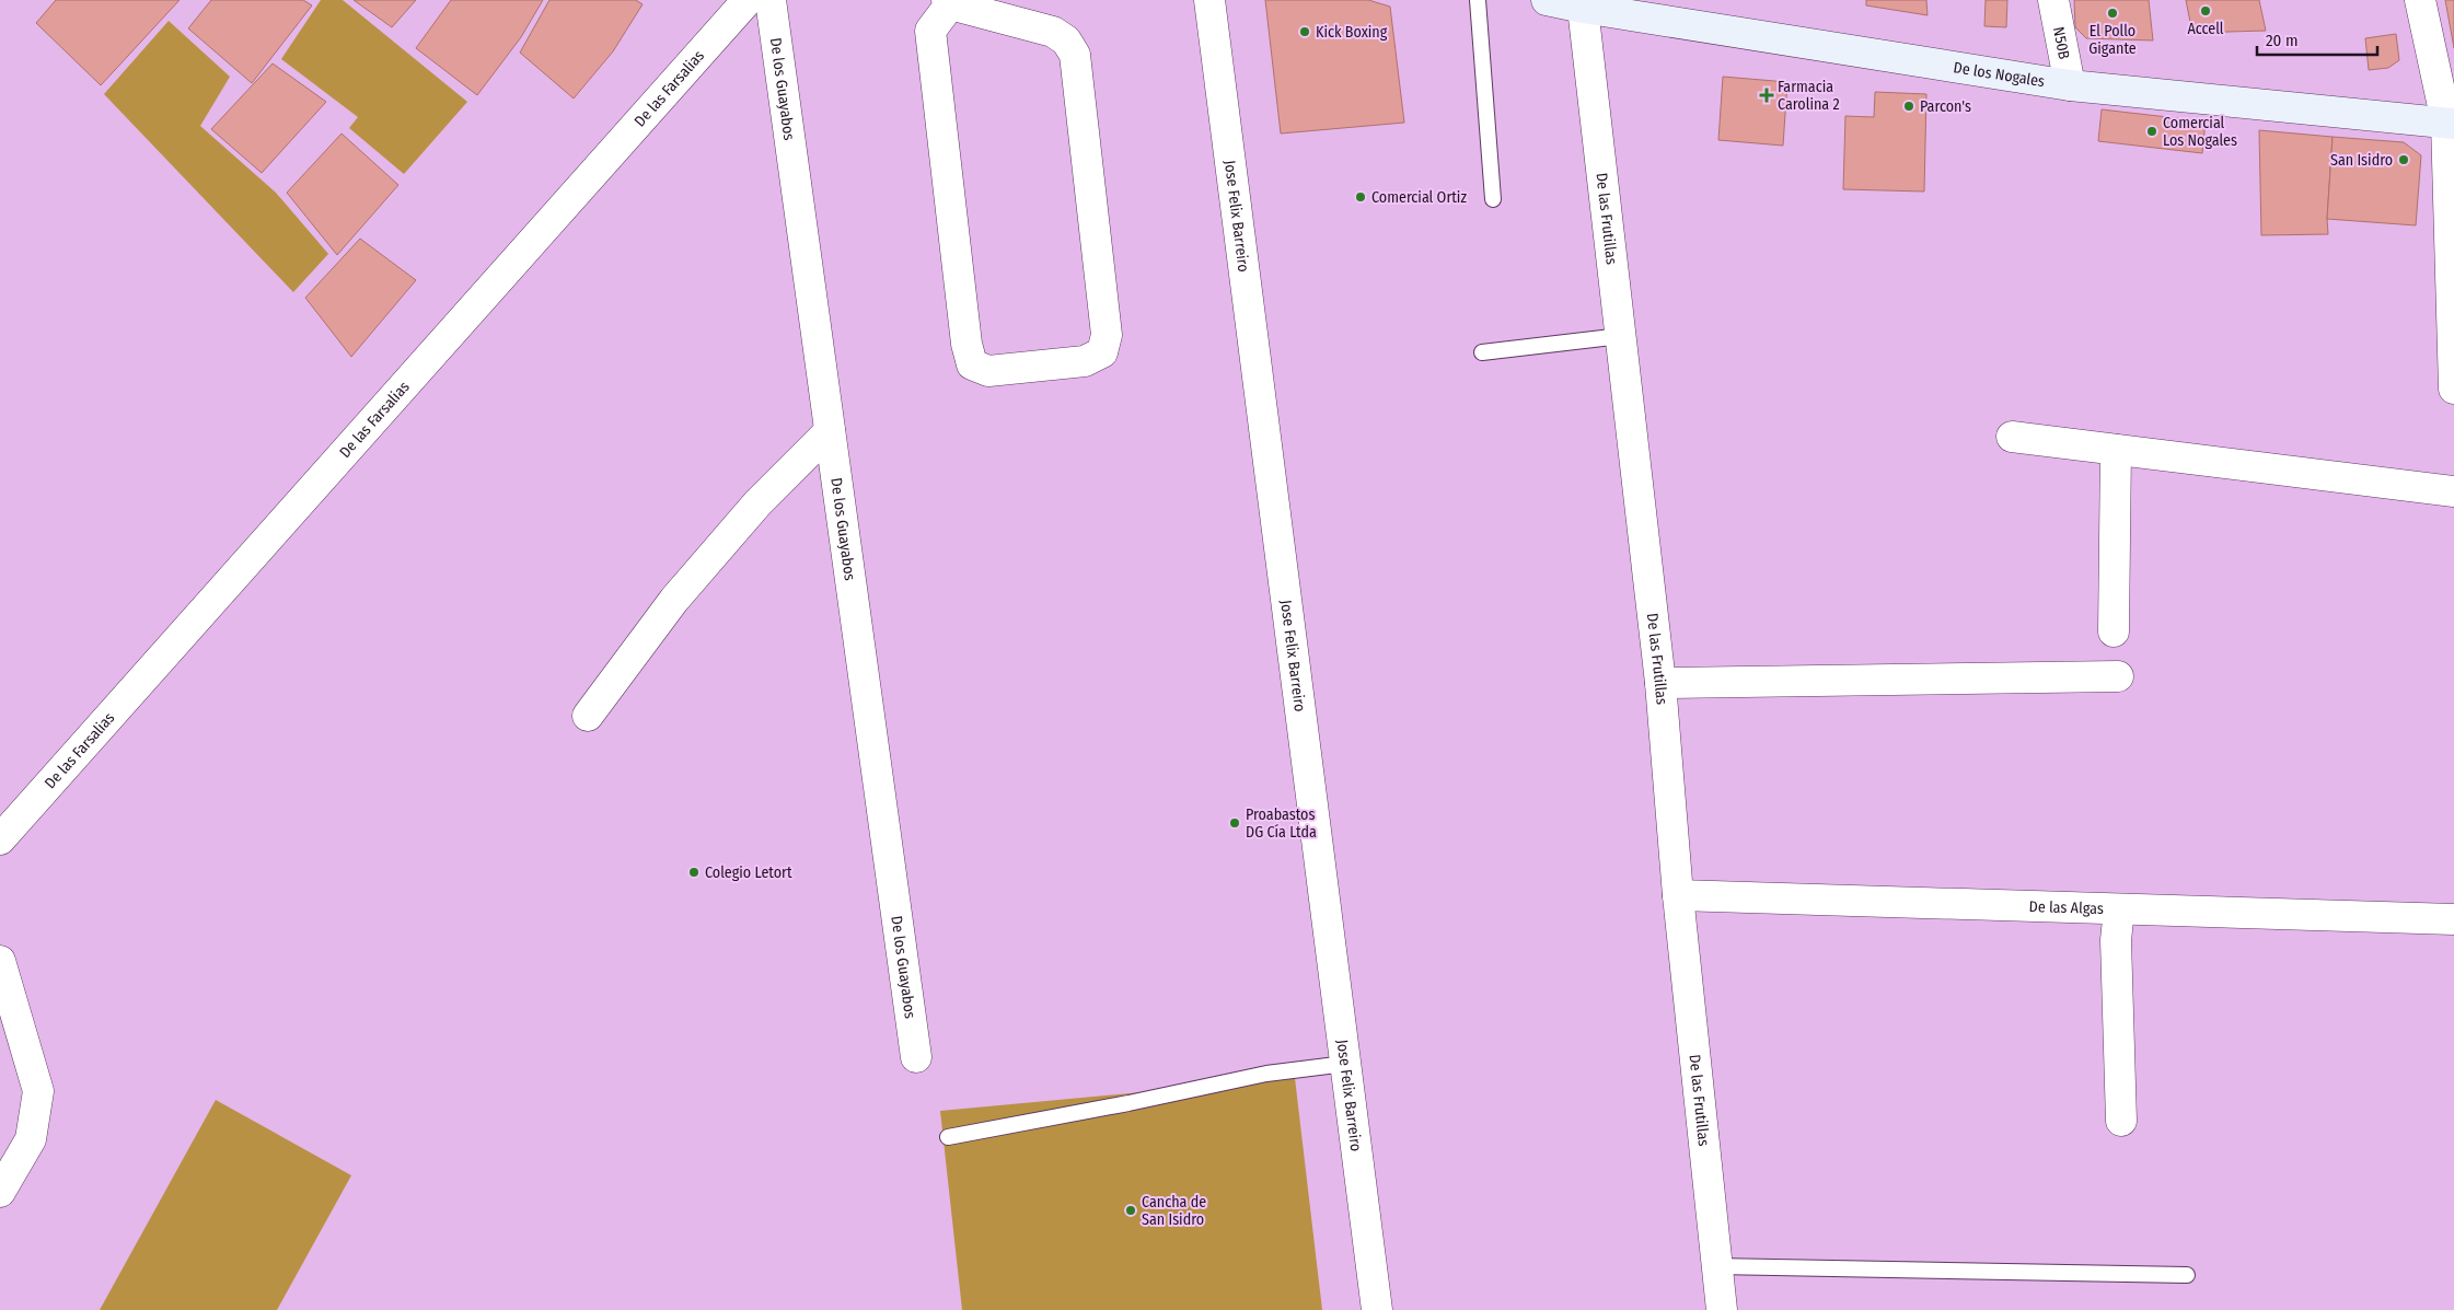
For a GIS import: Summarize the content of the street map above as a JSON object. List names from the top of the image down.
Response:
{
  "streets": {
    "street": [
      "N50B",
      "De los Nogales",
      "De las Farsalias",
      "De los Guayabos",
      "Jose Felix Barreiro",
      "De las Frutillas",
      "De las Algas"
    ]
  },
  "crossings": [
    ["N50B", "De los Nogales"],
    ["De los Nogales", "De las Frutillas"],
    ["De las Frutillas", "De las Algas"]
  ],
  "places": {
    "other": [
      "Accell",
      "El Pollo Gigante",
      "Kick Boxing",
      "Parcon's",
      "Comercial Los Nogales",
      "San Isidro",
      "Comercial Ortiz",
      "Proabastos DG Cía Ltda",
      "Colegio Letort",
      "Cancha de San Isidro"
    ],
    "health": ["Farmacia Carolina 2"]
  },
  "scale_bar": "20 m"
}
